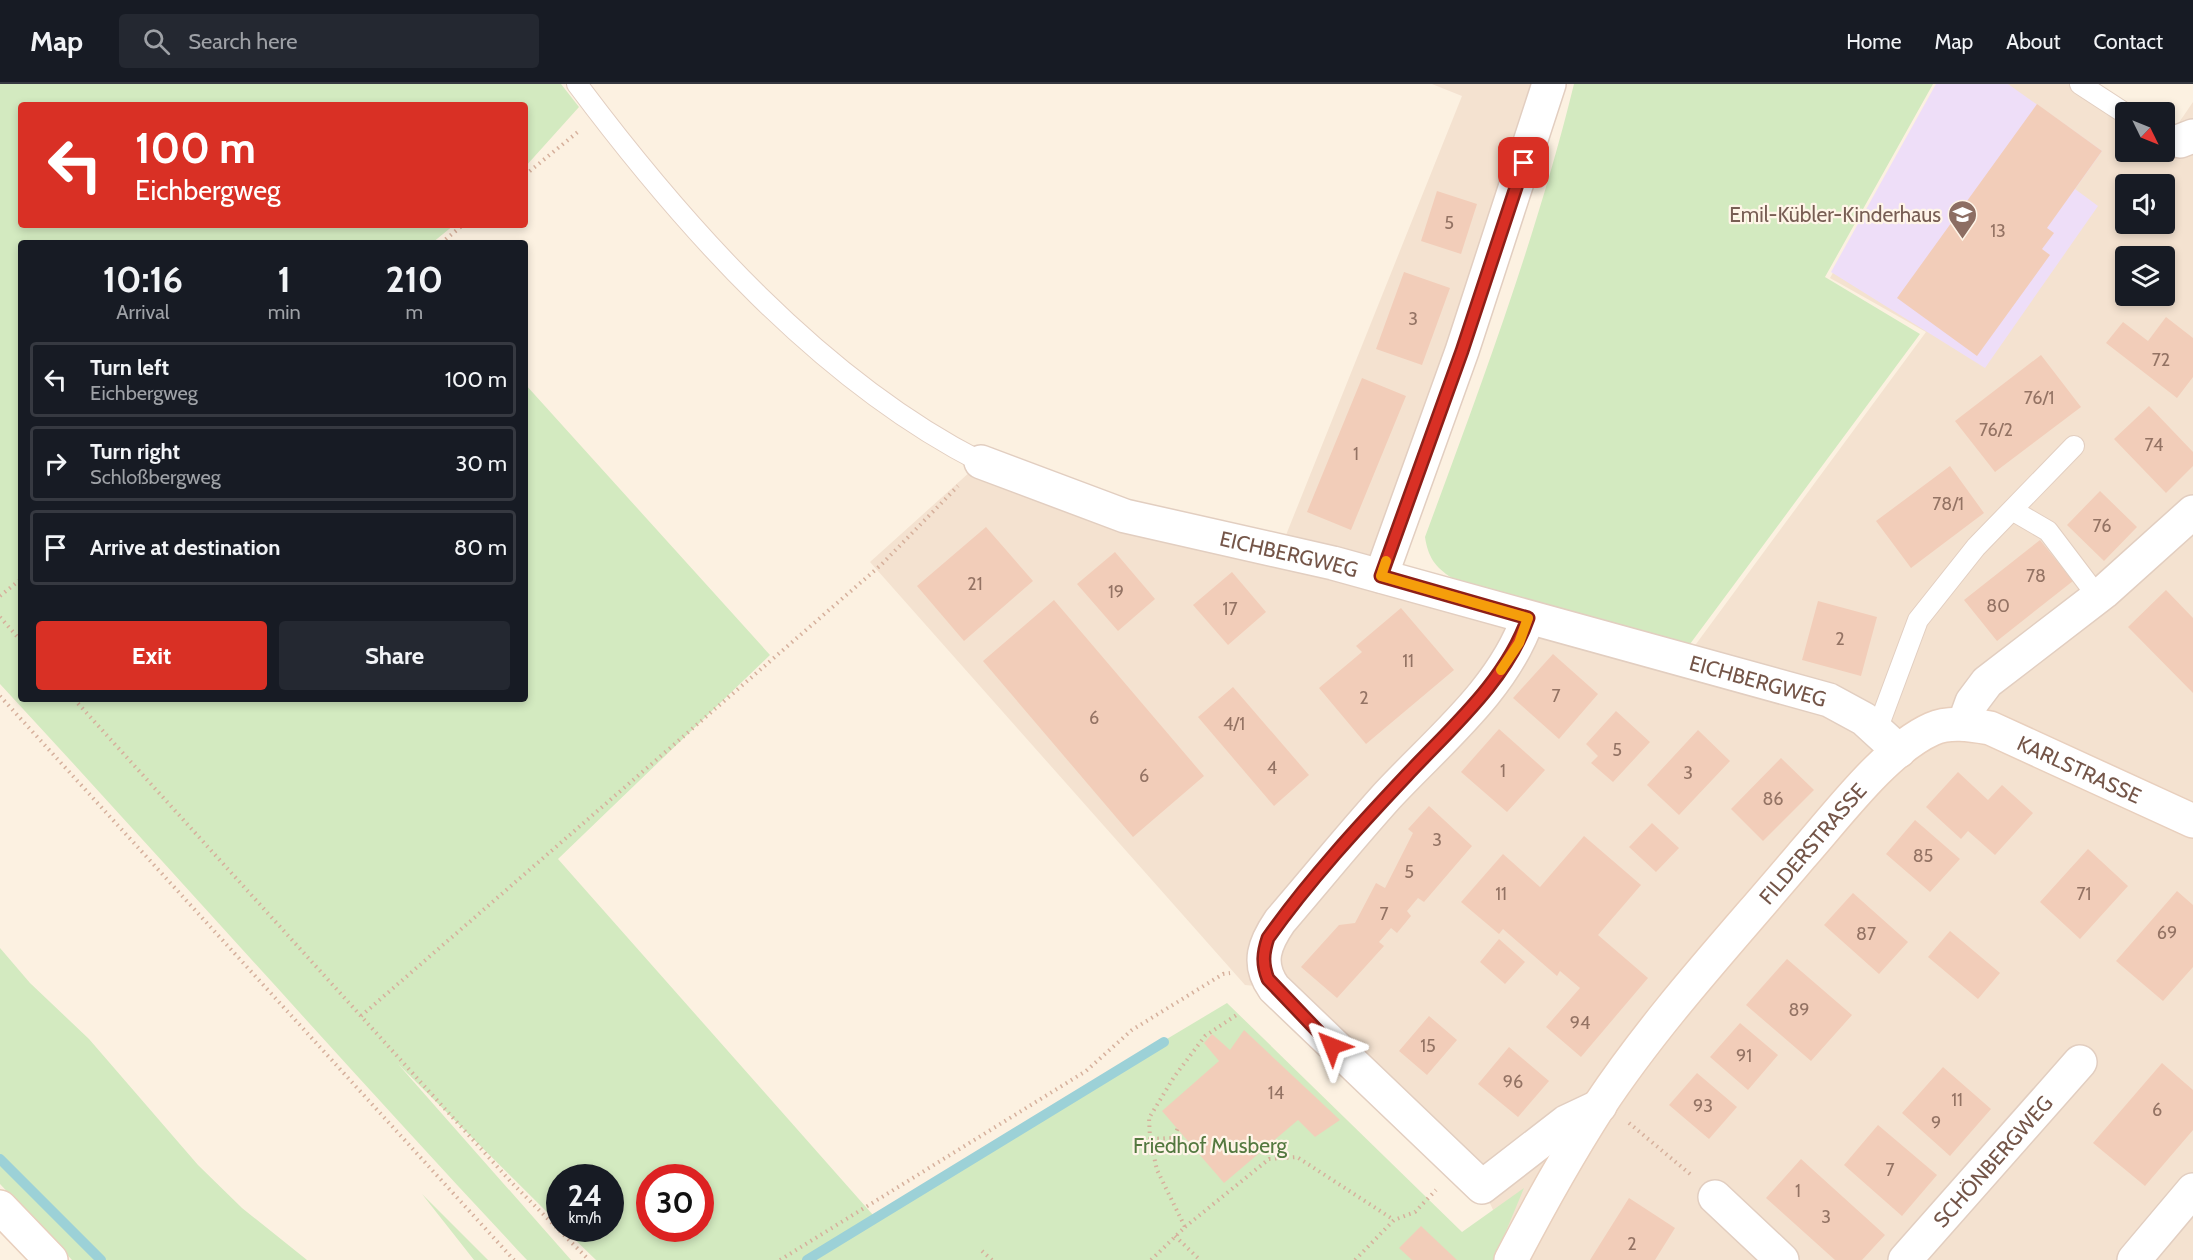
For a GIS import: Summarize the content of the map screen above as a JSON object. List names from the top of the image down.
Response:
{
  "streets": {
    "street": [
      "EICHBERGWEG",
      "KARLSTRASSE",
      "FILDERSTRASSE",
      "SCHÖNBERGWEG"
    ]
  },
  "crossings": [
    ["EICHBERGWEG", "FILDERSTRASSE"],
    ["KARLSTRASSE", "FILDERSTRASSE"]
  ],
  "parks": ["Friedhof Musberg"],
  "places": {
    "school or university": ["Emil-Kübler-Kinderhaus"]
  },
  "house_numbers": [
    "5",
    "13",
    "3",
    "72",
    "76/1",
    "76/2",
    "74",
    "1",
    "78/1",
    "76",
    "78",
    "21",
    "19",
    "80",
    "17",
    "2",
    "11",
    "7",
    "2",
    "6",
    "4/1",
    "5",
    "4",
    "1",
    "3",
    "6",
    "86",
    "3",
    "85",
    "5",
    "11",
    "71",
    "7",
    "69",
    "87",
    "89",
    "94",
    "15",
    "91",
    "96",
    "14",
    "11",
    "93",
    "6",
    "9",
    "7",
    "1",
    "3",
    "2"
  ],
  "north": "bottom right",
  "page": {
    "header": "Map",
    "search": "Search here",
    "nav": [
      "Home",
      "Map",
      "About",
      "Contact"
    ],
    "turn": ["100 m", "Eichbergweg"],
    "eta": [
      "10:16",
      "Arrival",
      "1",
      "min",
      "210",
      "m"
    ],
    "list": [
      {
        "name": "Turn left",
        "note": "Eichbergweg",
        "value": "100 m"
      },
      {
        "name": "Turn right",
        "note": "Schloßbergweg",
        "value": "30 m"
      },
      {
        "name": "Arrive at destination",
        "value": "80 m"
      }
    ],
    "buttons": ["Exit", "Share"],
    "speed": "24 km/h",
    "limit": "30"
  }
}
